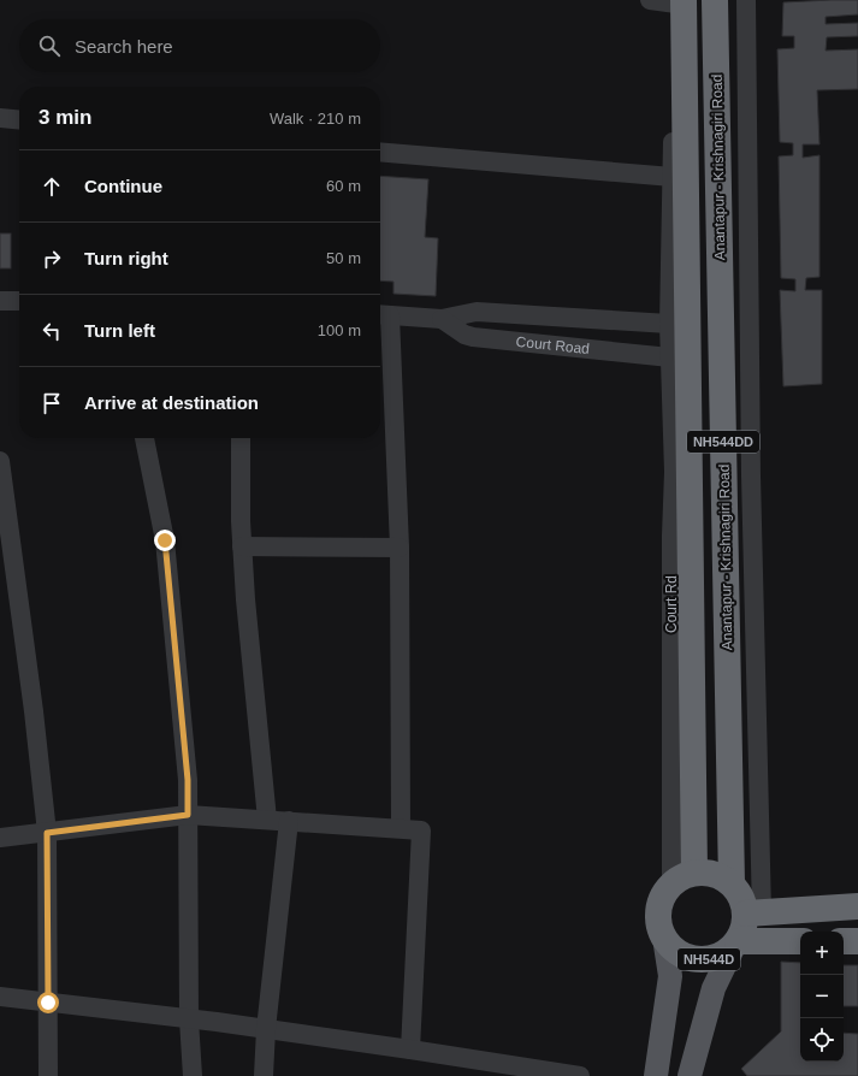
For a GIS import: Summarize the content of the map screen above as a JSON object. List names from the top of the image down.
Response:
{
  "streets": {
    "highway": ["Anantapur - Krishnagiri Road", "NH544DD", "NH544D"],
    "street": ["Court Road", "Court Rd"]
  },
  "crossings": [
    ["Anantapur - Krishnagiri Road", "NH544DD"],
    ["Anantapur - Krishnagiri Road", "Court Rd"],
    ["Anantapur - Krishnagiri Road", "NH544D"],
    ["Court Road", "Court Rd"],
    ["NH544DD", "Court Rd"],
    ["NH544DD", "NH544D"],
    ["Court Rd", "NH544D"]
  ],
  "page": {
    "search": "Search here",
    "heading": ["3 min", "Walk · 210 m"],
    "list": [
      ["Continue", "60 m"],
      ["Turn right", "50 m"],
      ["Turn left", "100 m"],
      "Arrive at destination"
    ],
    "map_buttons": ["+", "−"]
  }
}
